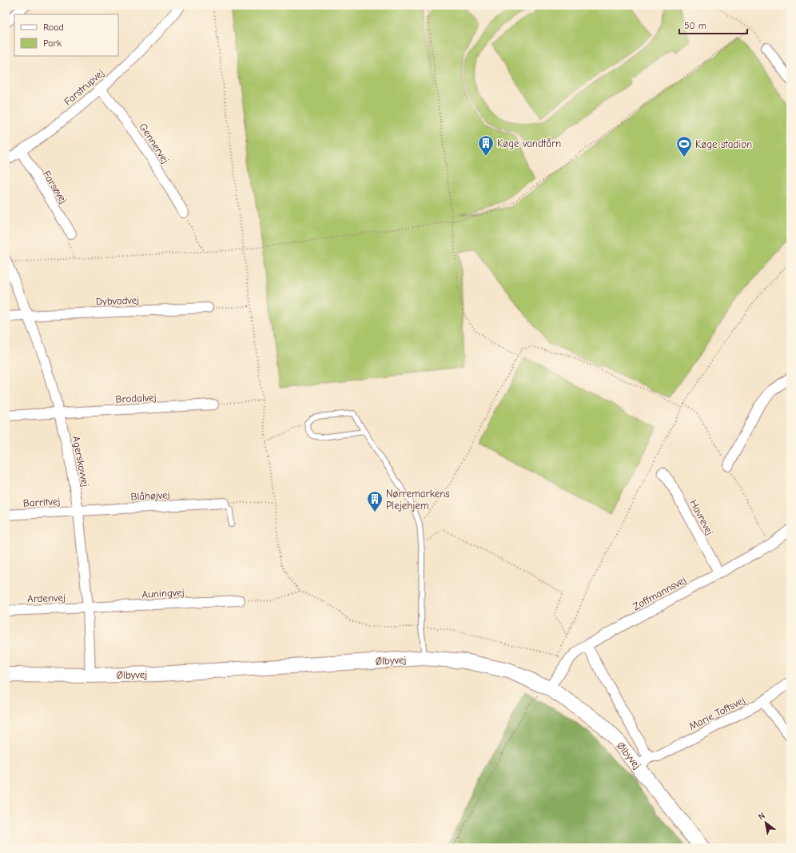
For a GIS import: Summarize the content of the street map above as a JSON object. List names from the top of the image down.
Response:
{
  "streets": {
    "street": [
      "Farstrupvej",
      "Gennervej",
      "Farsøvej",
      "Dybvadvej",
      "Brodalvej",
      "Agerskovvej",
      "Blåhøjvej",
      "Barritvej",
      "Havrevej",
      "Auningvej",
      "Zoffmannsvej",
      "Ardenvej",
      "Ølbyvej",
      "Marie Toftsvej"
    ]
  },
  "crossings": [
    ["Farstrupvej", "Gennervej"],
    ["Farstrupvej", "Farsøvej"],
    ["Dybvadvej", "Agerskovvej"],
    ["Brodalvej", "Agerskovvej"],
    ["Agerskovvej", "Blåhøjvej"],
    ["Agerskovvej", "Barritvej"],
    ["Agerskovvej", "Auningvej"],
    ["Agerskovvej", "Ardenvej"],
    ["Agerskovvej", "Ølbyvej"],
    ["Blåhøjvej", "Barritvej"],
    ["Havrevej", "Zoffmannsvej"],
    ["Auningvej", "Ardenvej"],
    ["Zoffmannsvej", "Ølbyvej"],
    ["Ølbyvej", "Marie Toftsvej"]
  ],
  "places": {
    "building": ["Køge vandtårn", "Nørremarkens Plejehjem"],
    "sports": ["Køge stadion"]
  },
  "legend": ["Road", "Park"],
  "scale_bar": "50 m",
  "north": "top left"
}
